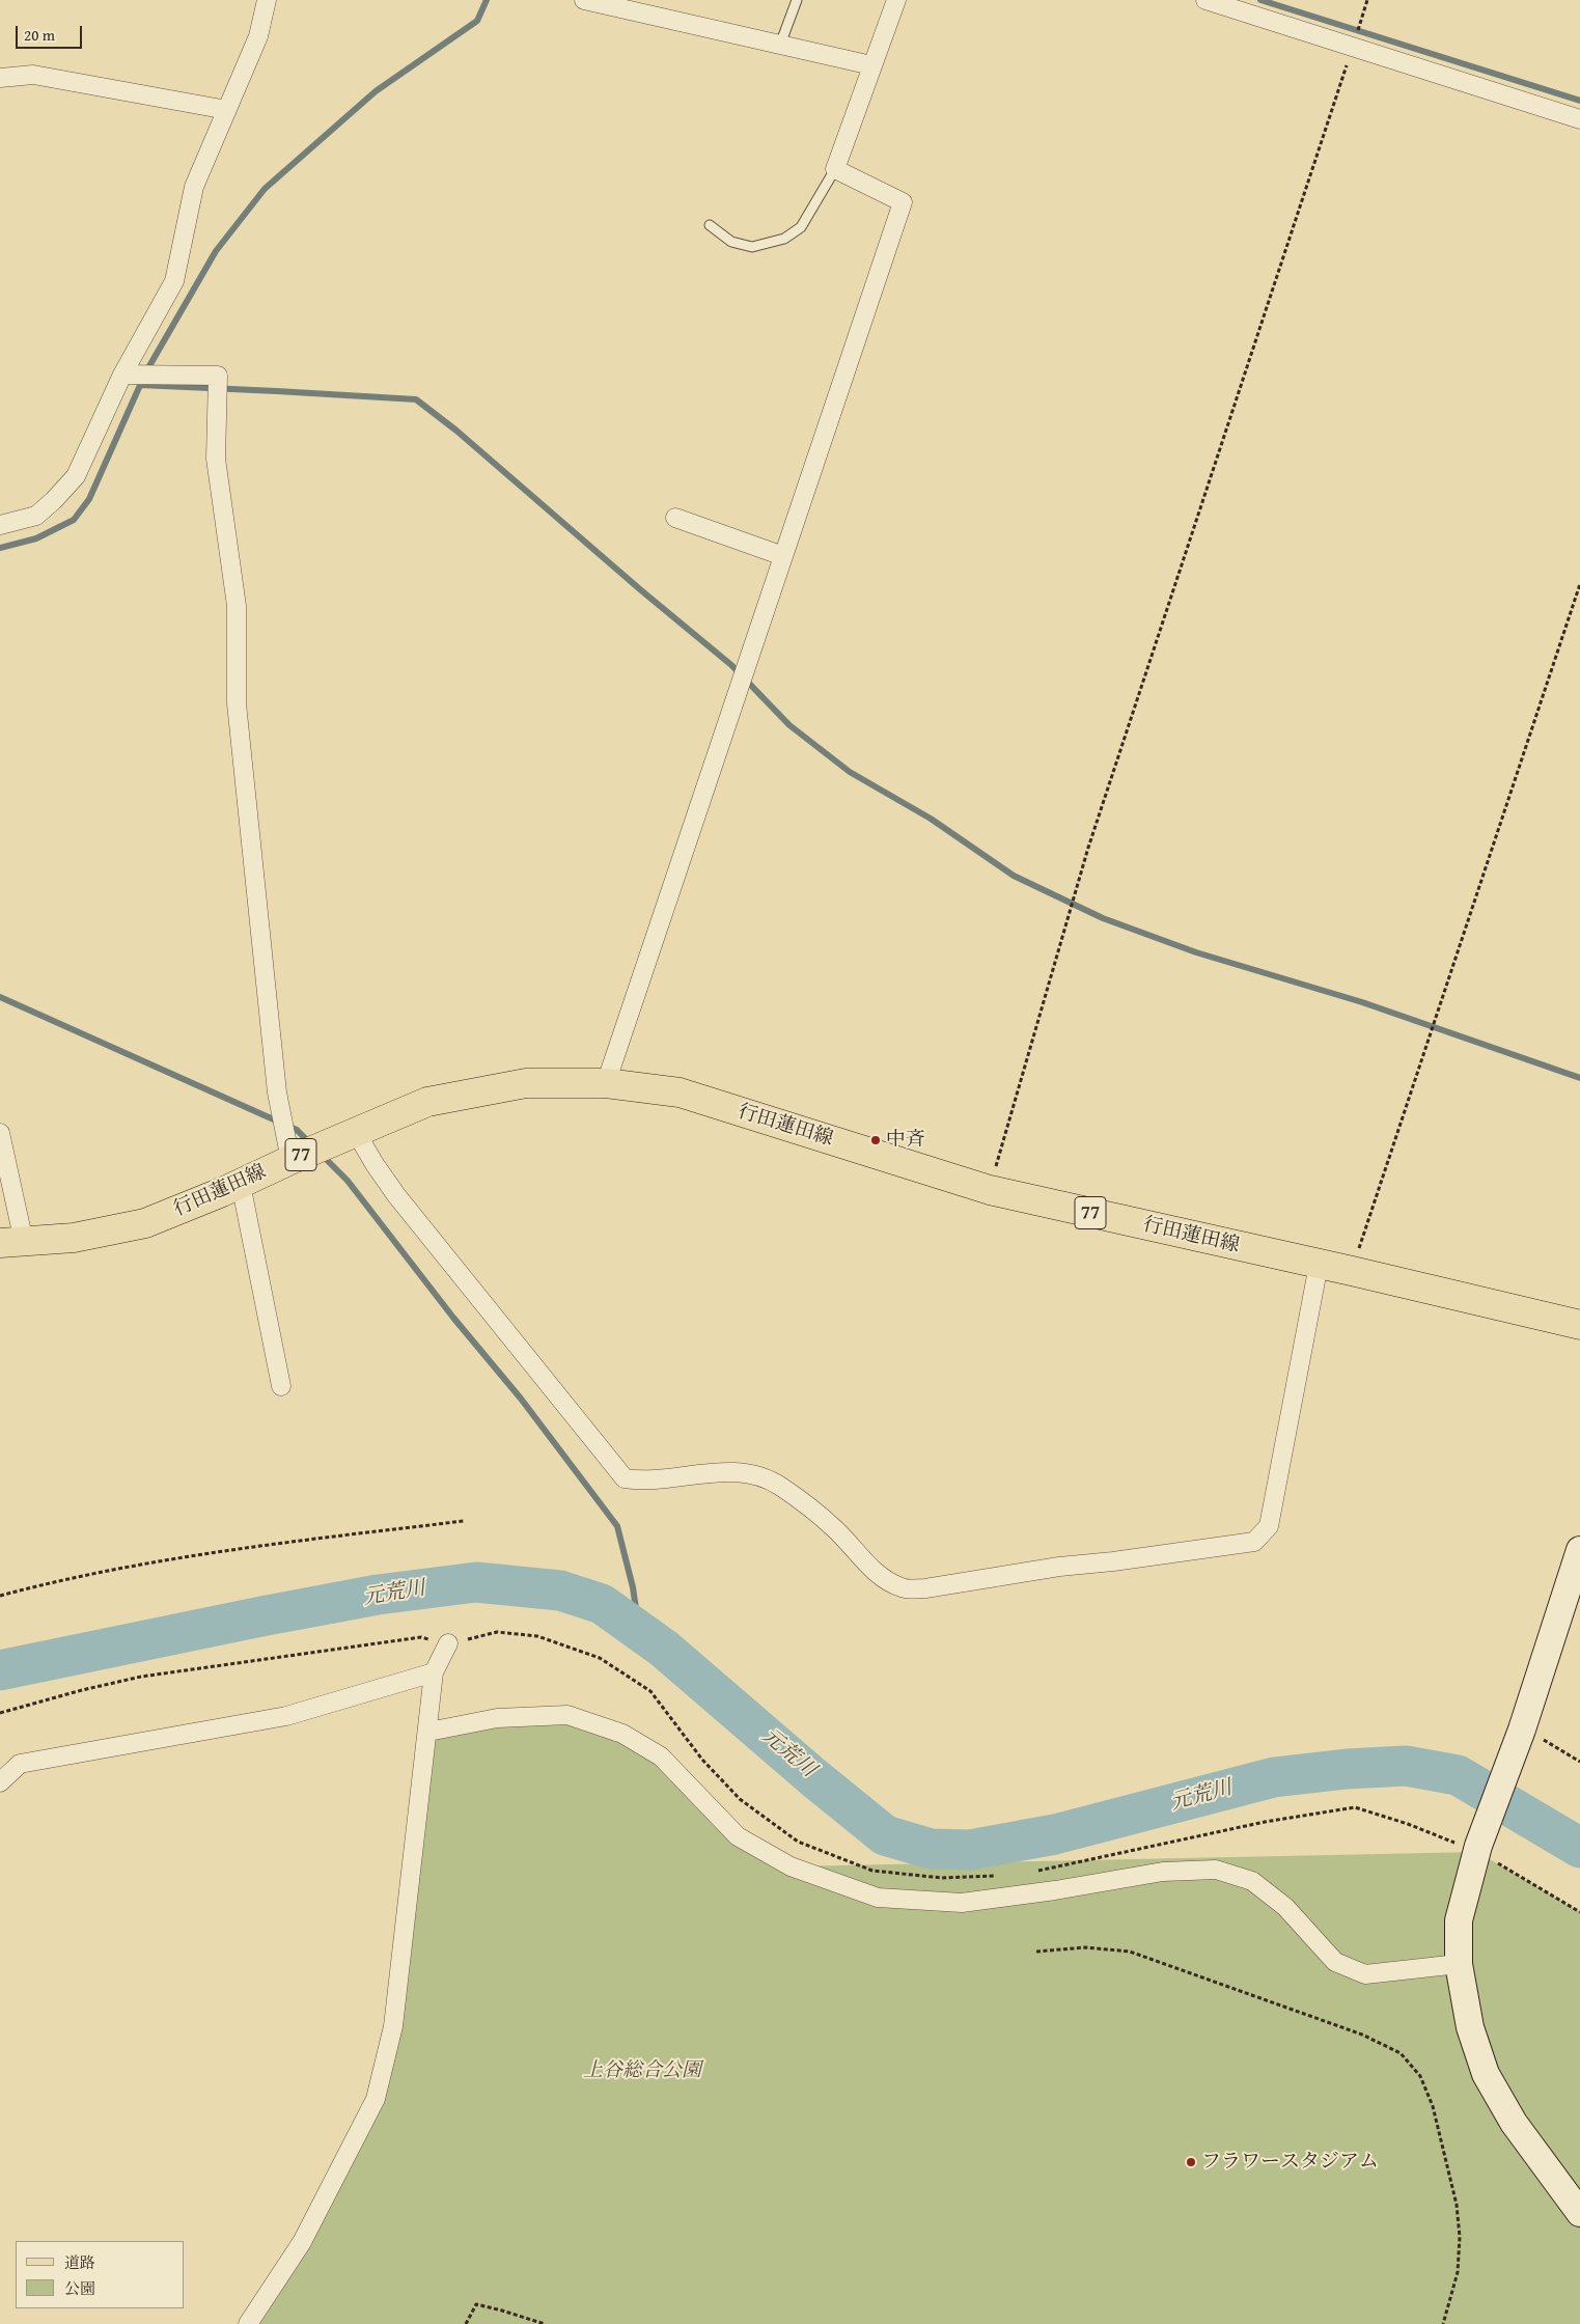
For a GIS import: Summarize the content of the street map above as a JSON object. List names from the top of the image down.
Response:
{
  "streets": {
    "main road": ["行田蓮田線", "77"]
  },
  "water": ["元荒川"],
  "parks": ["上谷総合公園"],
  "places": ["中斉", "フラワースタジアム"],
  "legend": ["道路", "公園"],
  "scale_bar": "20 m"
}
